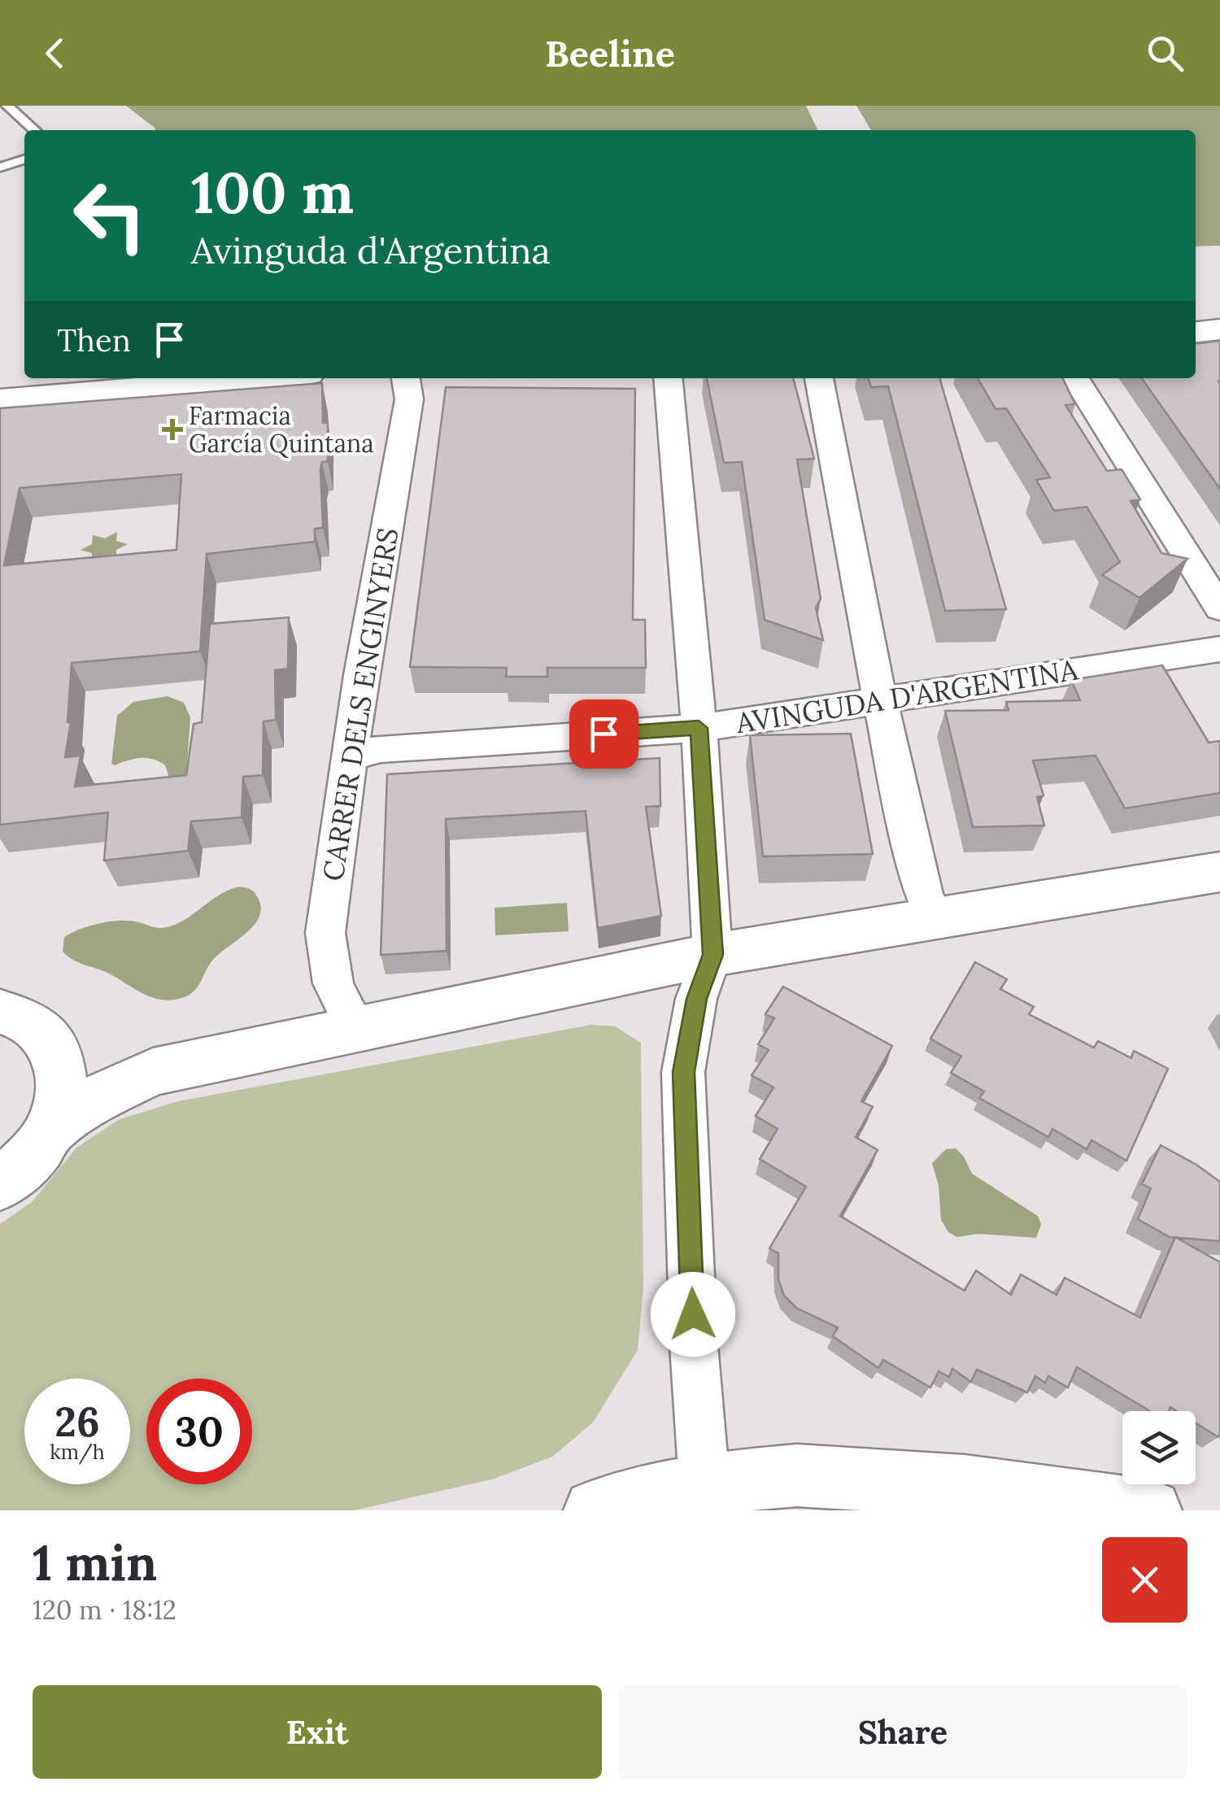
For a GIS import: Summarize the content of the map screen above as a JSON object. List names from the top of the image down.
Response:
{
  "streets": {
    "street": ["AVINGUDA D'ARGENTINA", "CARRER DELS ENGINYERS"]
  },
  "crossings": [
    ["AVINGUDA D'ARGENTINA", "CARRER DELS ENGINYERS"]
  ],
  "places": {
    "health": ["Farmacia García Quintana"]
  },
  "page": {
    "header": "Beeline",
    "turn": ["100 m", "Avinguda d'Argentina"],
    "then": "Then",
    "speed": "26 km/h",
    "limit": "30",
    "heading": ["1 min", "120 m · 18:12"],
    "buttons": ["Exit", "Share"]
  }
}
